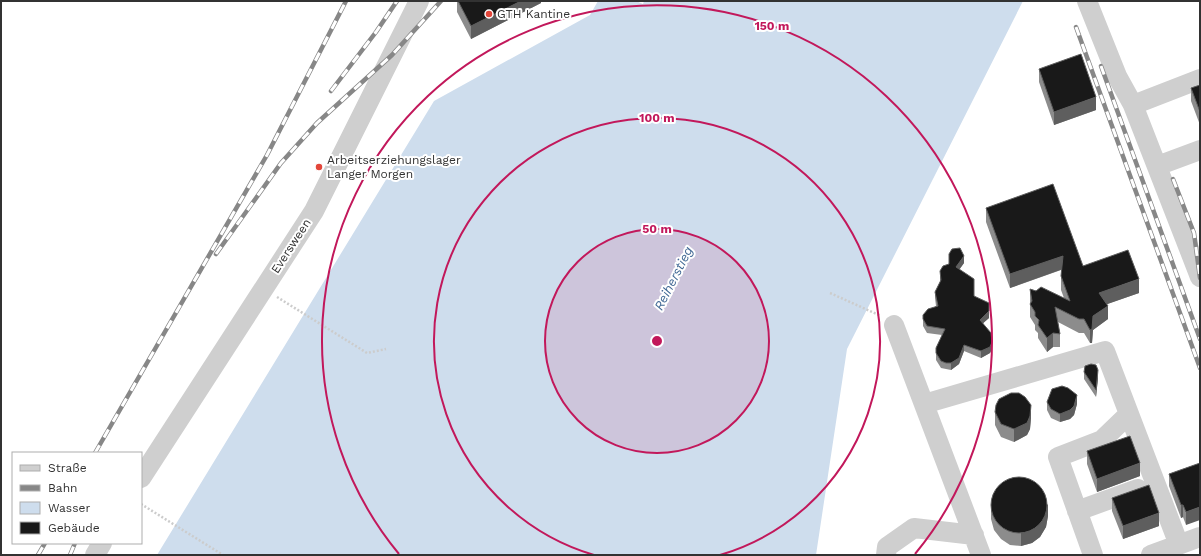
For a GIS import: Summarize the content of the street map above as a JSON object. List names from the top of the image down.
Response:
{
  "streets": {
    "street": ["Eversween"]
  },
  "water": ["Reiherstieg"],
  "places": ["GTH Kantine", "Arbeitserziehungslager Langer Morgen"],
  "legend": [
    "Straße",
    "Bahn",
    "Wasser",
    "Gebäude"
  ],
  "rings": ["150 m", "100 m", "50 m"]
}
